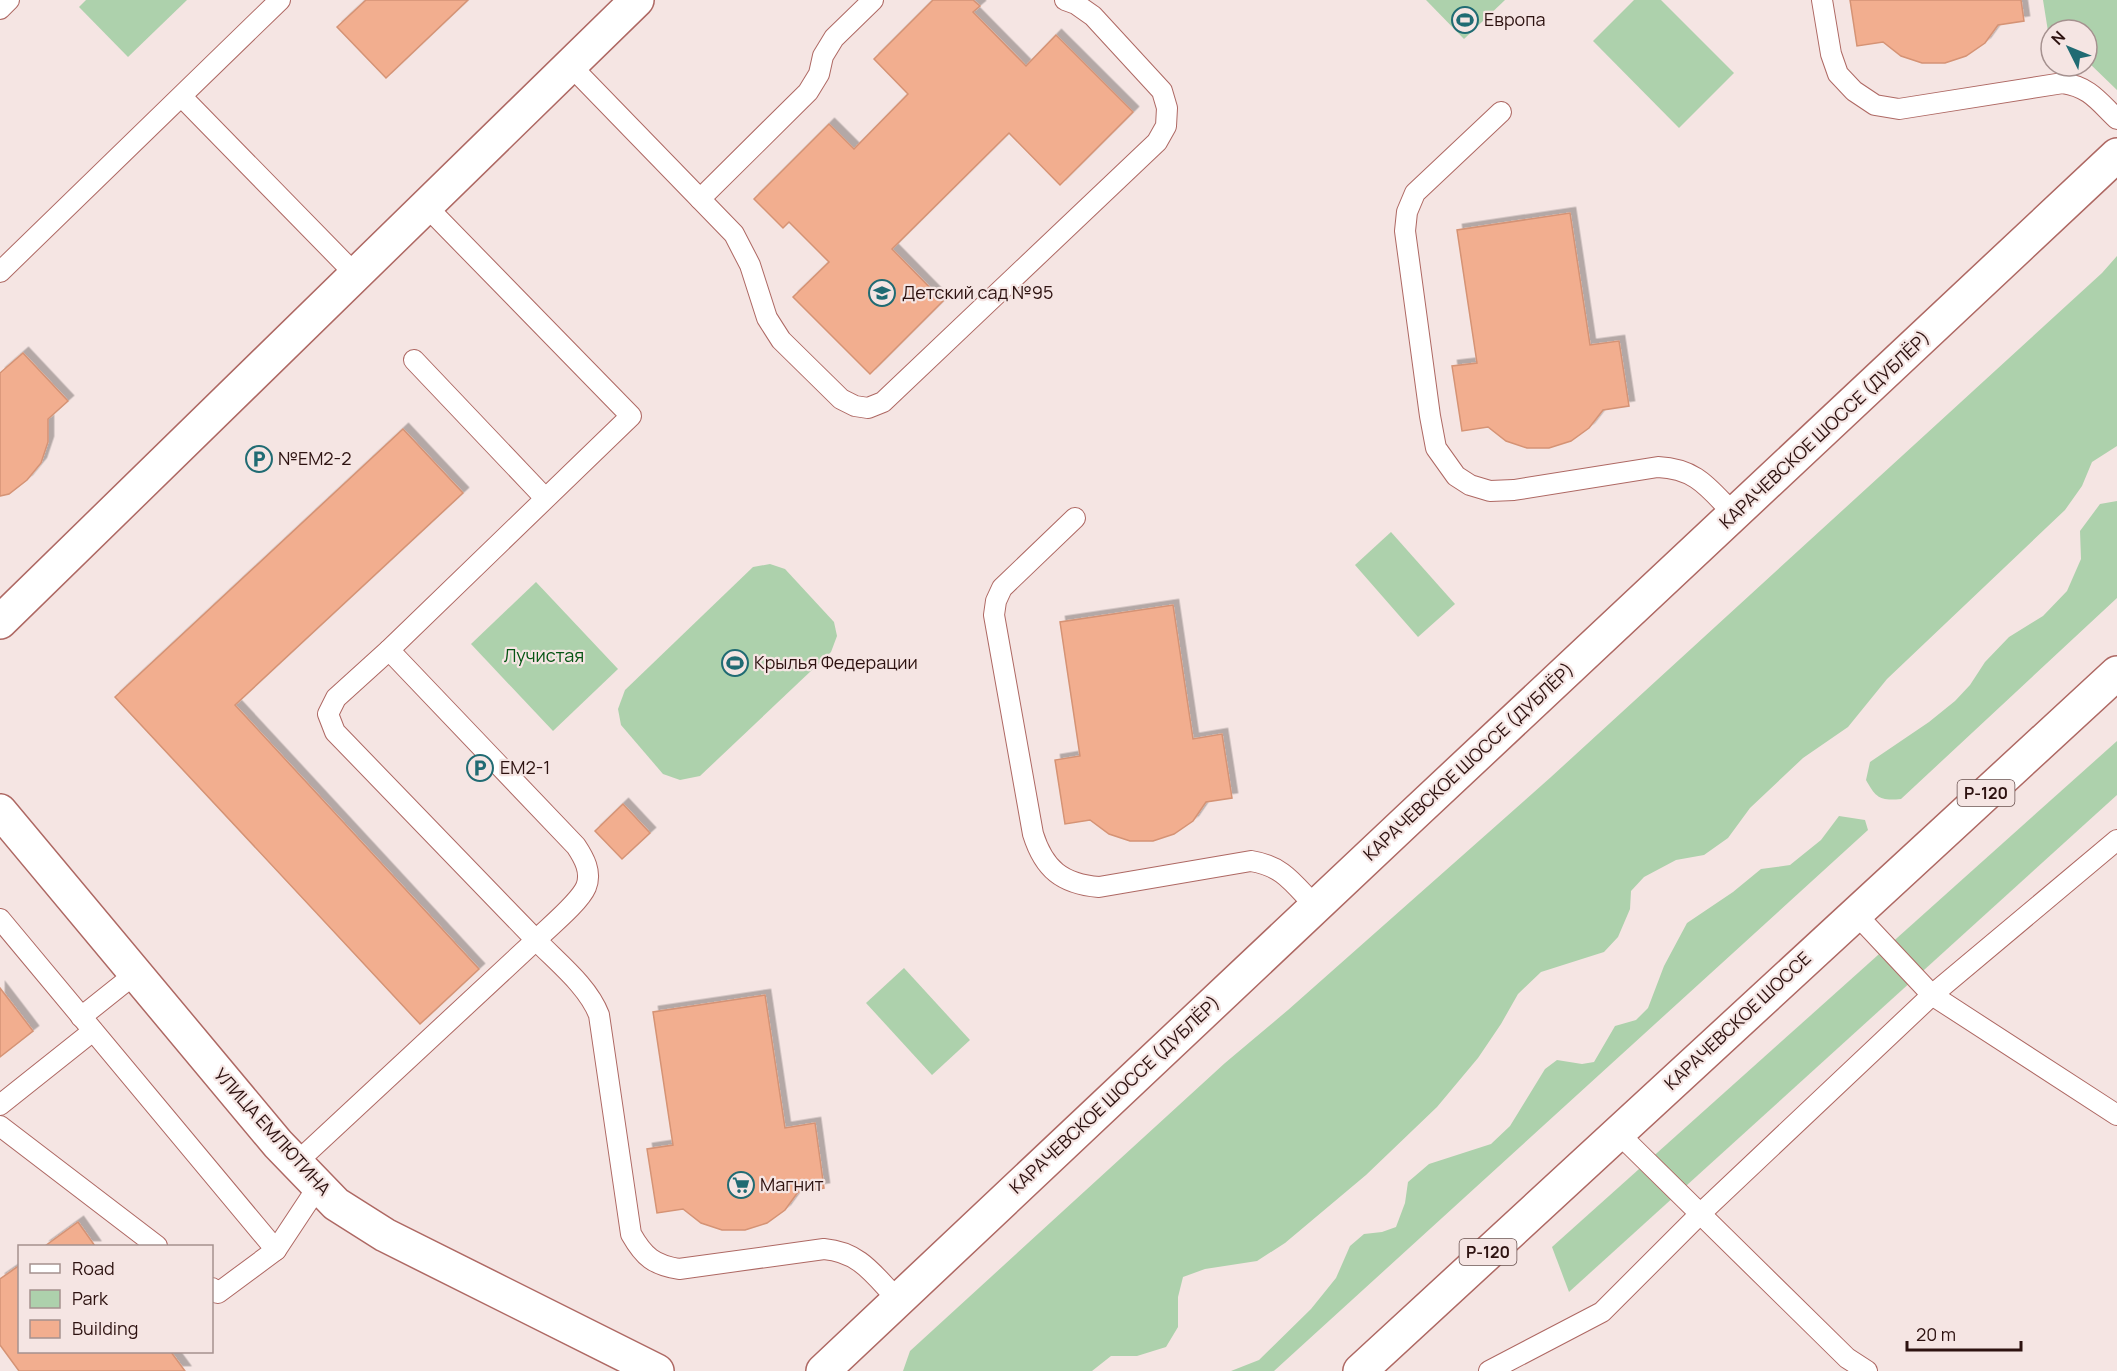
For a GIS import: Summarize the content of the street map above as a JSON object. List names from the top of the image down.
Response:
{
  "streets": {
    "main road": [
      "КАРАЧЕВСКОЕ ШОССЕ (ДУБЛЁР)",
      "Р-120",
      "КАРАЧЕВСКОЕ ШОССЕ",
      "УЛИЦА ЕМЛЮТИНА"
    ]
  },
  "parks": ["Лучистая"],
  "places": {
    "sports": ["Европа", "Крылья Федерации"],
    "school or university": ["Детский сад №95"],
    "parking": ["№ЕМ2-2", "ЕМ2-1"],
    "supermarket": ["Магнит"]
  },
  "legend": ["Road", "Park", "Building"],
  "scale_bar": "20 m",
  "north": "top left"
}
